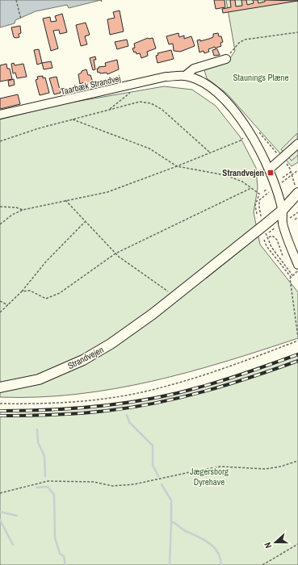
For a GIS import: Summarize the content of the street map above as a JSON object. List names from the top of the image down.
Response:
{
  "streets": {
    "main road": ["Strandvejen"],
    "street": ["Taarbæk Strandvej"]
  },
  "crossings": [
    ["Taarbæk Strandvej", "Strandvejen"]
  ],
  "parks": ["Staunings Plæne", "Jægersborg Dyrehave"],
  "places": {
    "transit": ["Strandvejen"]
  },
  "north": "left"
}
